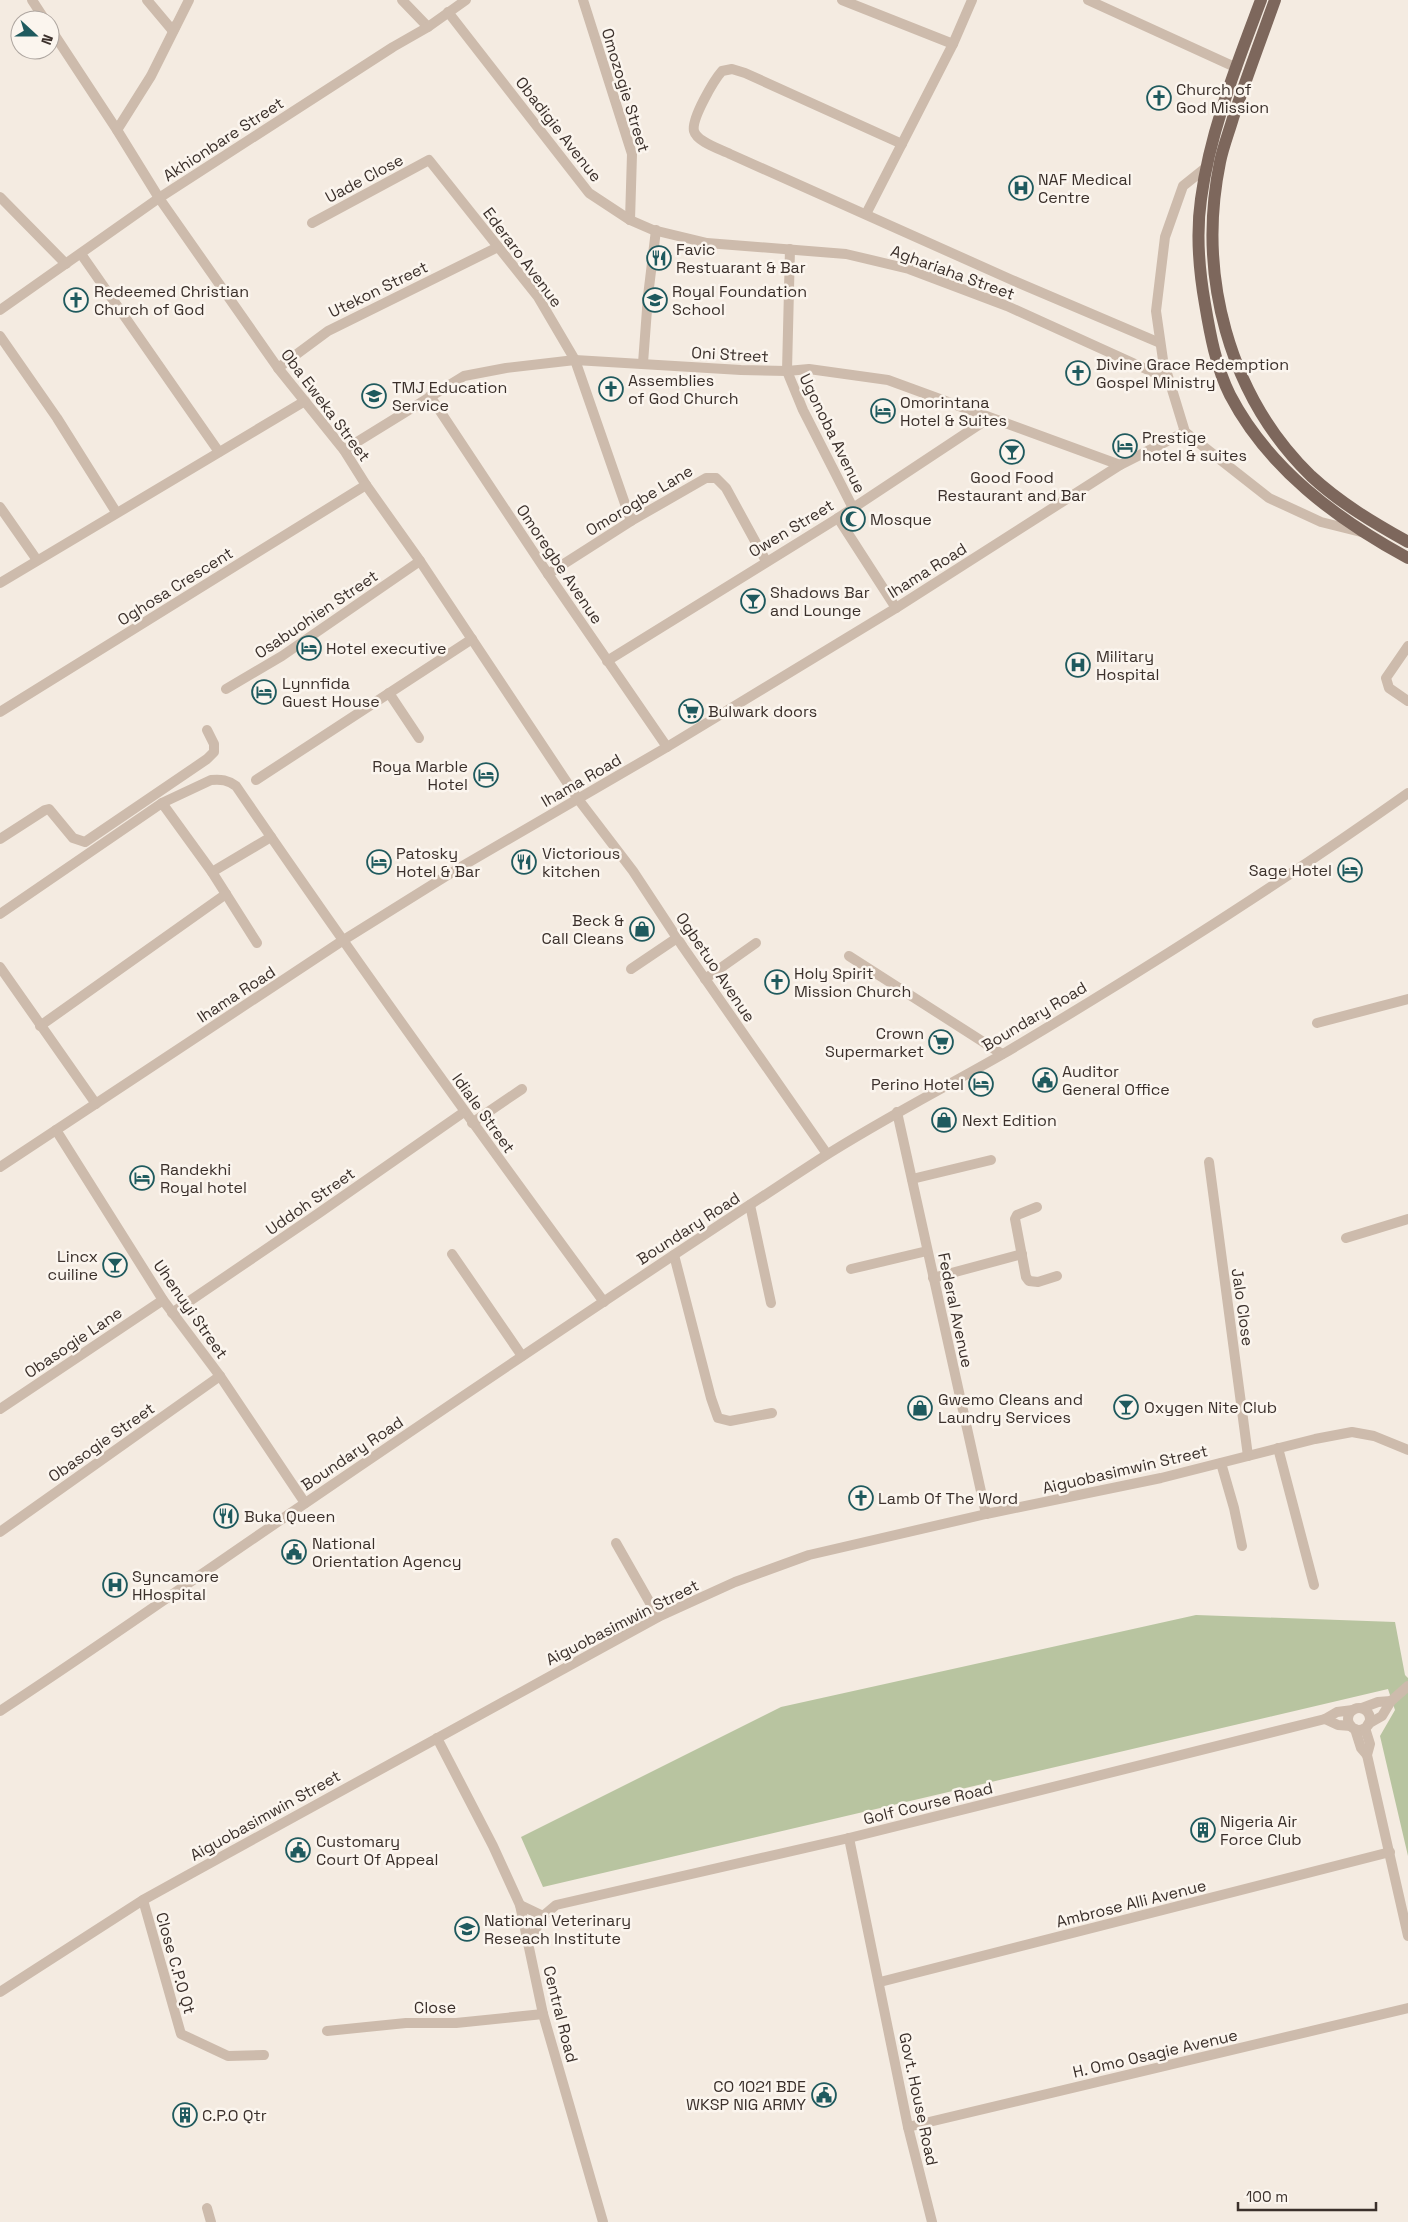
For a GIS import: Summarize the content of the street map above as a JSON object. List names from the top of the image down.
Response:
{
  "streets": {
    "street": [
      "Omozogie Street",
      "Obadigie Avenue",
      "Akhionbare Street",
      "Uade Close",
      "Ederaro Avenue",
      "Aghariaha Street",
      "Utekon Street",
      "Oni Street",
      "Oba Eweka Street",
      "Ugonoba Avenue",
      "Omorogbe Lane",
      "Owen Street",
      "Omoregbe Avenue",
      "Ihama Road",
      "Oghosa Crescent",
      "Osabuohien Street",
      "Ogbetuo Avenue",
      "Boundary Road",
      "Idiale Street",
      "Uddoh Street",
      "Jalo Close",
      "Uhenuyi Street",
      "Federal Avenue",
      "Obasogie Lane",
      "Obasogie Street",
      "Aiguobasimwin Street",
      "Golf Course Road",
      "Ambrose Alli Avenue",
      "Close C.P.O Qt",
      "Close",
      "Central Road",
      "H. Omo Osagie Avenue",
      "Govt. House Road"
    ]
  },
  "crossings": [
    ["Omozogie Street", "Obadigie Avenue"],
    ["Obadigie Avenue", "Akhionbare Street"],
    ["Obadigie Avenue", "Aghariaha Street"],
    ["Akhionbare Street", "Oba Eweka Street"],
    ["Uade Close", "Ederaro Avenue"],
    ["Ederaro Avenue", "Utekon Street"],
    ["Ederaro Avenue", "Oni Street"],
    ["Ederaro Avenue", "Omorogbe Lane"],
    ["Utekon Street", "Oba Eweka Street"],
    ["Oni Street", "Oba Eweka Street"],
    ["Oni Street", "Ugonoba Avenue"],
    ["Oni Street", "Owen Street"],
    ["Oni Street", "Omoregbe Avenue"],
    ["Oni Street", "Ihama Road"],
    ["Oba Eweka Street", "Ihama Road"],
    ["Oba Eweka Street", "Oghosa Crescent"],
    ["Oba Eweka Street", "Osabuohien Street"],
    ["Oba Eweka Street", "Ogbetuo Avenue"],
    ["Ugonoba Avenue", "Owen Street"],
    ["Omorogbe Lane", "Owen Street"],
    ["Omorogbe Lane", "Omoregbe Avenue"],
    ["Owen Street", "Omoregbe Avenue"],
    ["Omoregbe Avenue", "Ihama Road"],
    ["Ihama Road", "Ogbetuo Avenue"],
    ["Ihama Road", "Idiale Street"],
    ["Ihama Road", "Uhenuyi Street"],
    ["Ogbetuo Avenue", "Boundary Road"],
    ["Boundary Road", "Idiale Street"],
    ["Boundary Road", "Uhenuyi Street"],
    ["Boundary Road", "Federal Avenue"],
    ["Idiale Street", "Uddoh Street"],
    ["Uddoh Street", "Uhenuyi Street"],
    ["Jalo Close", "Aiguobasimwin Street"],
    ["Uhenuyi Street", "Obasogie Lane"],
    ["Uhenuyi Street", "Obasogie Street"],
    ["Federal Avenue", "Aiguobasimwin Street"],
    ["Aiguobasimwin Street", "Close C.P.O Qt"],
    ["Aiguobasimwin Street", "Central Road"],
    ["Golf Course Road", "Govt. House Road"],
    ["Ambrose Alli Avenue", "Govt. House Road"],
    ["Close", "Central Road"],
    ["H. Omo Osagie Avenue", "Govt. House Road"]
  ],
  "places": {
    "church": [
      "Church of God Mission",
      "Redeemed Christian Church of God",
      "Divine Grace Redemption Gospel Ministry",
      "Assemblies of God Church",
      "Holy Spirit Mission Church",
      "Lamb Of The Word"
    ],
    "hospital": ["NAF Medical Centre", "Military Hospital", "Syncamore HHospital"],
    "restaurant": ["Favic Restuarant & Bar", "Victorious kitchen", "Buka Queen"],
    "school or university": ["Royal Foundation School", "TMJ Education Service", "National Veterinary Reseach Institute"],
    "hotel": [
      "Omorintana Hotel & Suites",
      "Prestige hotel & suites",
      "Hotel executive",
      "Lynnfida Guest House",
      "Roya Marble Hotel",
      "Patosky Hotel & Bar",
      "Sage Hotel",
      "Perino Hotel",
      "Randekhi Royal hotel"
    ],
    "bar": [
      "Good Food Restaurant and Bar",
      "Shadows Bar and Lounge",
      "Lincx cuiline",
      "Oxygen Nite Club"
    ],
    "mosque": ["Mosque"],
    "supermarket": ["Bulwark doors", "Crown Supermarket"],
    "shop": ["Beck & Call Cleans", "Next Edition", "Gwemo Cleans and Laundry Services"],
    "public building": [
      "Auditor General Office",
      "National Orientation Agency",
      "Customary Court Of Appeal",
      "CO 1021 BDE WKSP NIG ARMY"
    ],
    "building": ["Nigeria Air Force Club", "C.P.O Qtr"]
  },
  "scale_bar": "100 m",
  "north": "right"
}
